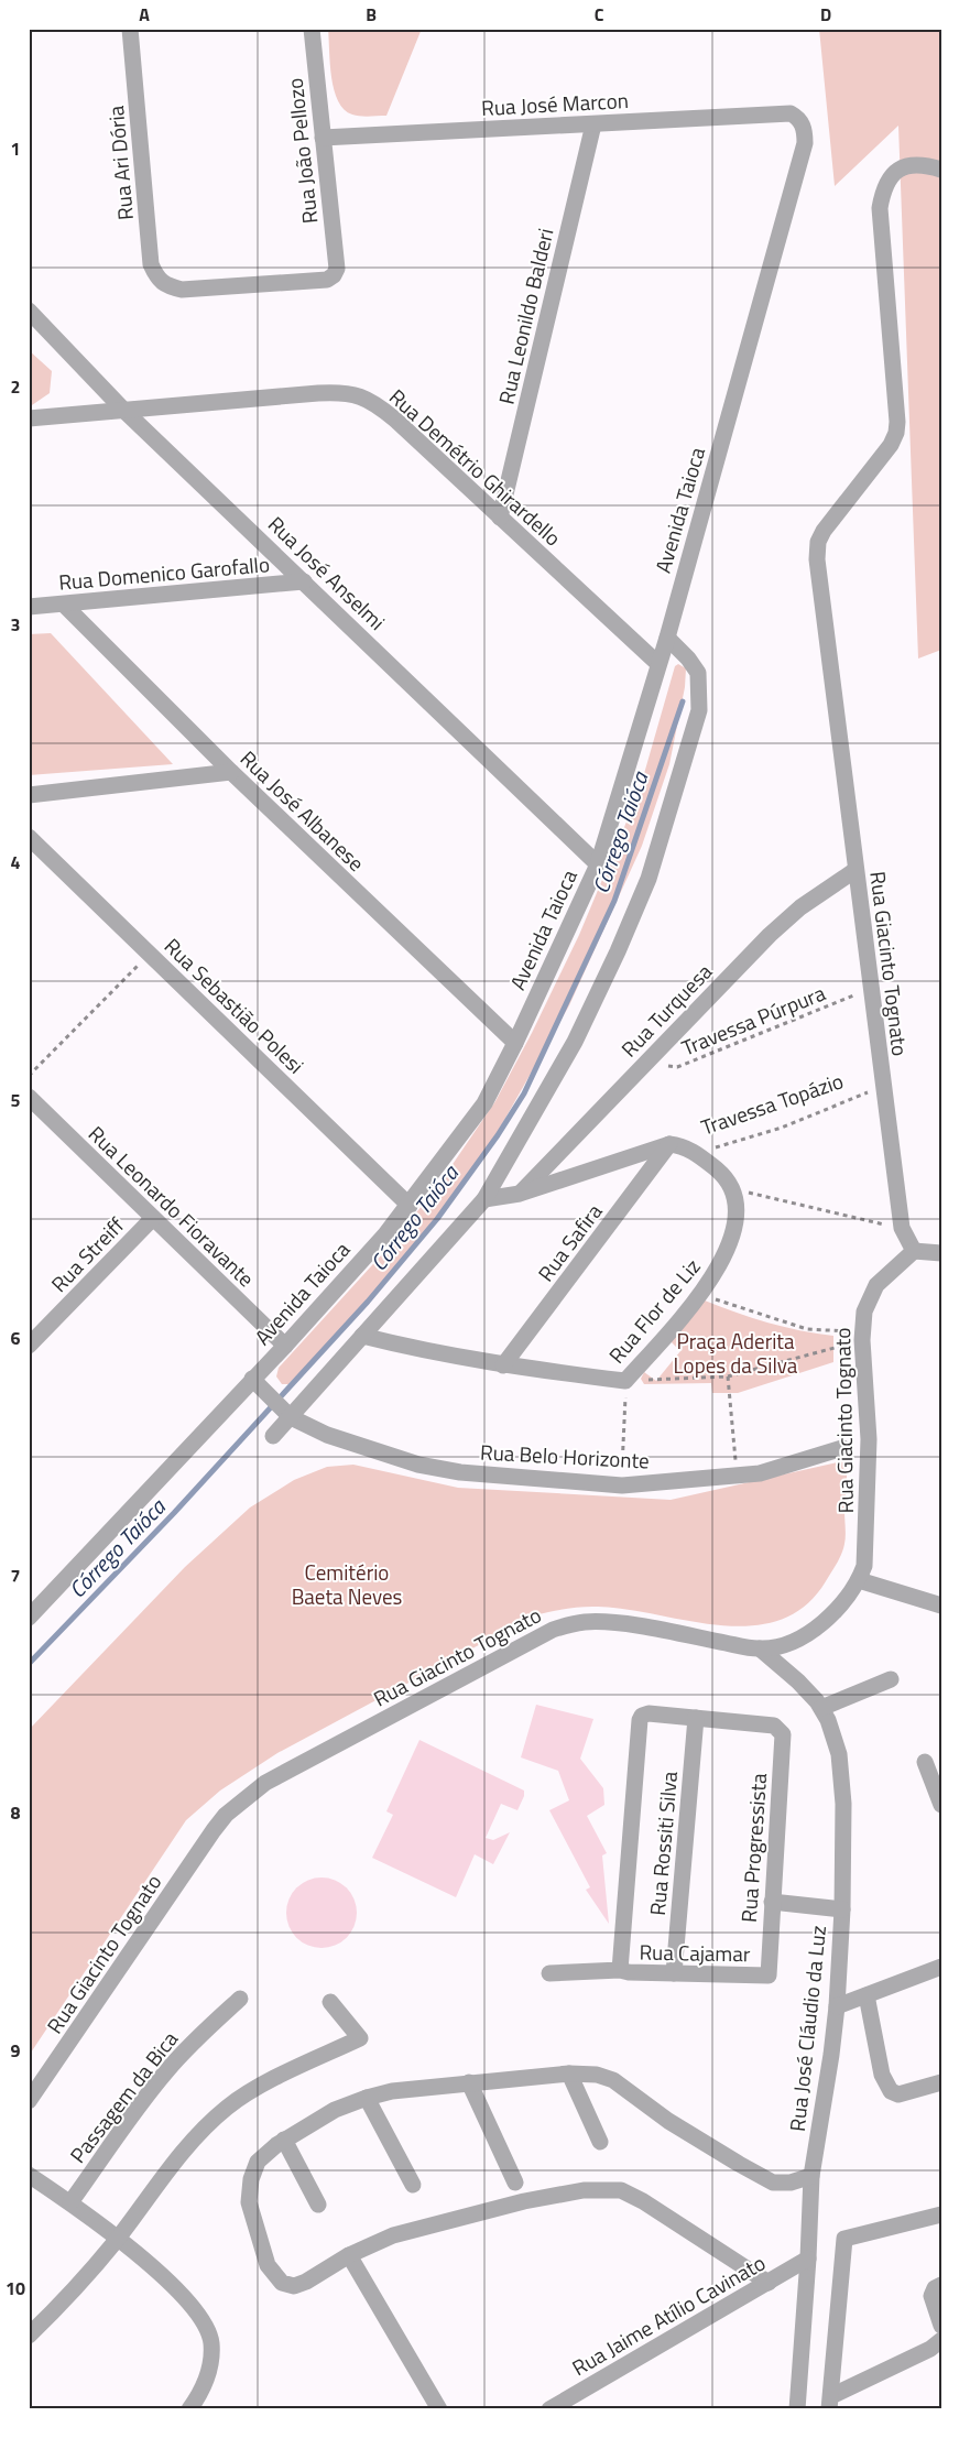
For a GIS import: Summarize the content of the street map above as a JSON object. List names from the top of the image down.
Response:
{
  "streets": {
    "street": [
      "Rua José Marcon",
      "Rua João Pellozo",
      "Rua Ari Dória",
      "Rua Leonildo Balderi",
      "Rua Demétrio Ghirardello",
      "Avenida Taioca",
      "Rua Domenico Garofallo",
      "Rua José Anselmi",
      "Rua José Albanese",
      "Rua Giacinto Tognato",
      "Rua Sebastião Polesi",
      "Rua Turquesa",
      "Travessa Topázio",
      "Rua Leonardo Fioravante",
      "Rua Safira",
      "Rua Streiff",
      "Rua Flor de Liz",
      "Rua Belo Horizonte",
      "Rua Rossiti Silva",
      "Rua Progressista",
      "Rua Cajamar",
      "Rua José Cláudio da Luz",
      "Passagem da Bica",
      "Rua Jaime Atílio Cavinato"
    ],
    "path": ["Travessa Púrpura"]
  },
  "crossings": [
    ["Rua José Marcon", "Rua João Pellozo"],
    ["Rua José Marcon", "Rua Leonildo Balderi"],
    ["Rua José Marcon", "Avenida Taioca"],
    ["Rua João Pellozo", "Rua Ari Dória"],
    ["Rua Leonildo Balderi", "Rua Demétrio Ghirardello"],
    ["Rua Demétrio Ghirardello", "Avenida Taioca"],
    ["Rua Demétrio Ghirardello", "Rua José Anselmi"],
    ["Avenida Taioca", "Rua José Anselmi"],
    ["Avenida Taioca", "Rua José Albanese"],
    ["Avenida Taioca", "Rua Sebastião Polesi"],
    ["Avenida Taioca", "Rua Leonardo Fioravante"],
    ["Avenida Taioca", "Rua Belo Horizonte"],
    ["Rua Domenico Garofallo", "Rua José Anselmi"],
    ["Rua Domenico Garofallo", "Rua José Albanese"],
    ["Rua Giacinto Tognato", "Rua Turquesa"],
    ["Rua Giacinto Tognato", "Travessa Púrpura"],
    ["Rua Giacinto Tognato", "Travessa Topázio"],
    ["Rua Giacinto Tognato", "Rua José Cláudio da Luz"],
    ["Rua Turquesa", "Travessa Púrpura"],
    ["Travessa Topázio", "Rua Safira"],
    ["Travessa Topázio", "Rua Flor de Liz"],
    ["Rua Leonardo Fioravante", "Rua Streiff"],
    ["Rua Safira", "Rua Flor de Liz"],
    ["Rua Rossiti Silva", "Rua Progressista"],
    ["Rua Rossiti Silva", "Rua Cajamar"],
    ["Rua Progressista", "Rua Cajamar"],
    ["Rua José Cláudio da Luz", "Rua Jaime Atílio Cavinato"]
  ],
  "water": ["Córrego Taióca"],
  "parks": ["Praça Aderita Lopes da Silva", "Cemitério Baeta Neves"],
  "grid": {
    "columns": [
      "A",
      "B",
      "C",
      "D"
    ],
    "rows": [
      "1",
      "2",
      "3",
      "4",
      "5",
      "6",
      "7",
      "8",
      "9",
      "10"
    ]
  }
}
